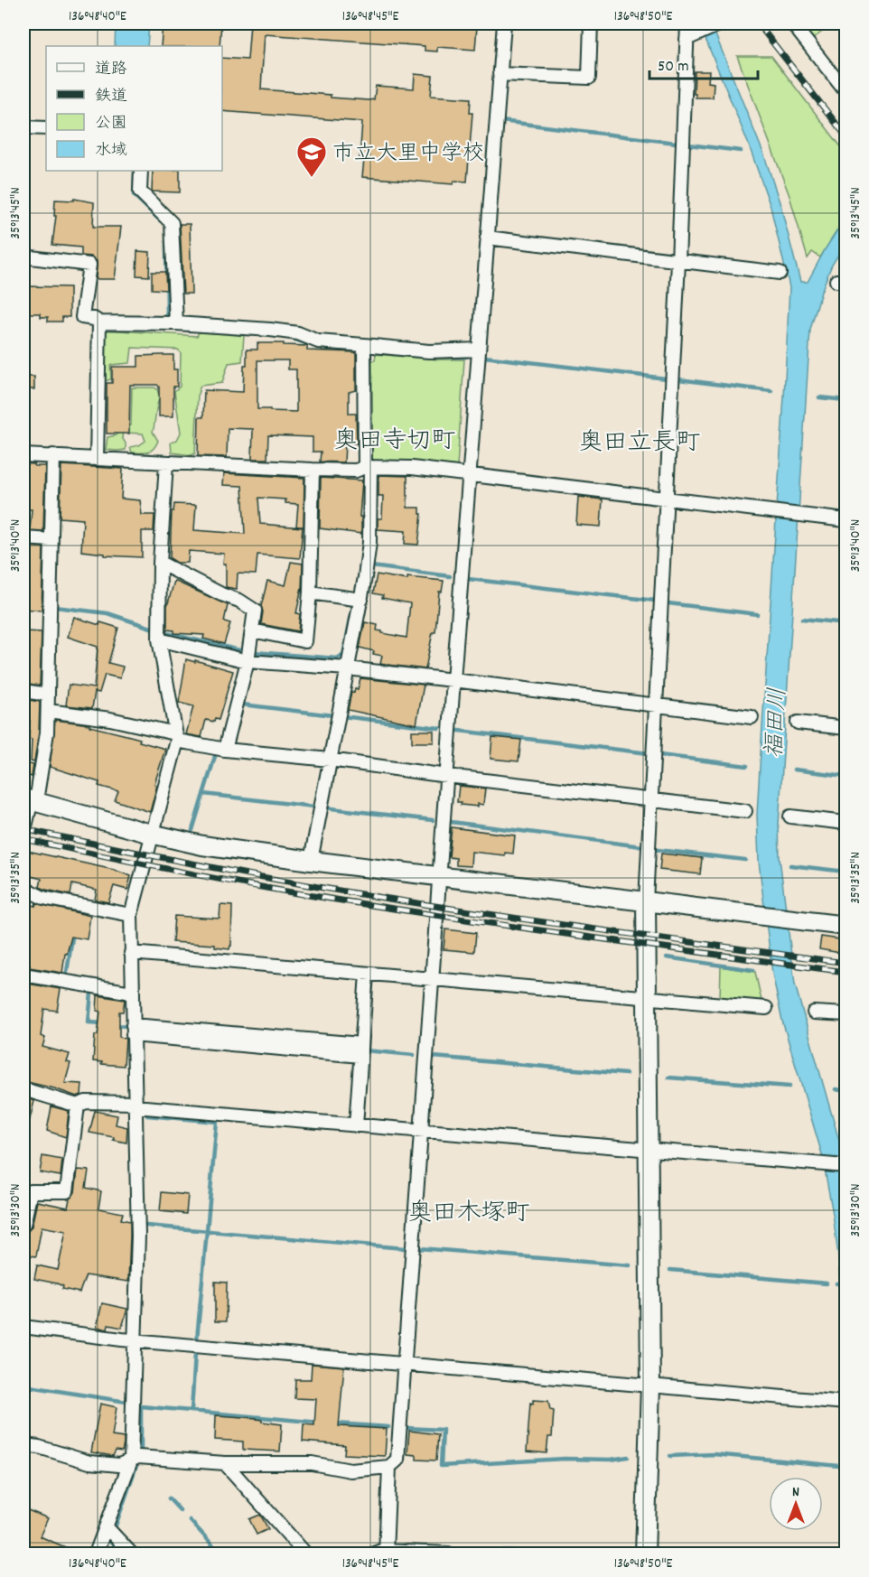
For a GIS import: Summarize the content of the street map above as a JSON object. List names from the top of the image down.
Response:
{
  "districts": ["奥田寺切町", "奥田立長町", "奥田木塚町"],
  "water": ["福田川"],
  "places": {
    "school or university": ["市立大里中学校"]
  },
  "legend": [
    "道路",
    "鉄道",
    "公園",
    "水域"
  ],
  "scale_bar": "50 m",
  "north": "top",
  "coordinates": [
    "136°48'40\"E",
    "136°48'45\"E",
    "136°48'50\"E",
    "35°13'45\"N",
    "35°13'40\"N",
    "35°13'35\"N",
    "35°13'30\"N"
  ]
}
